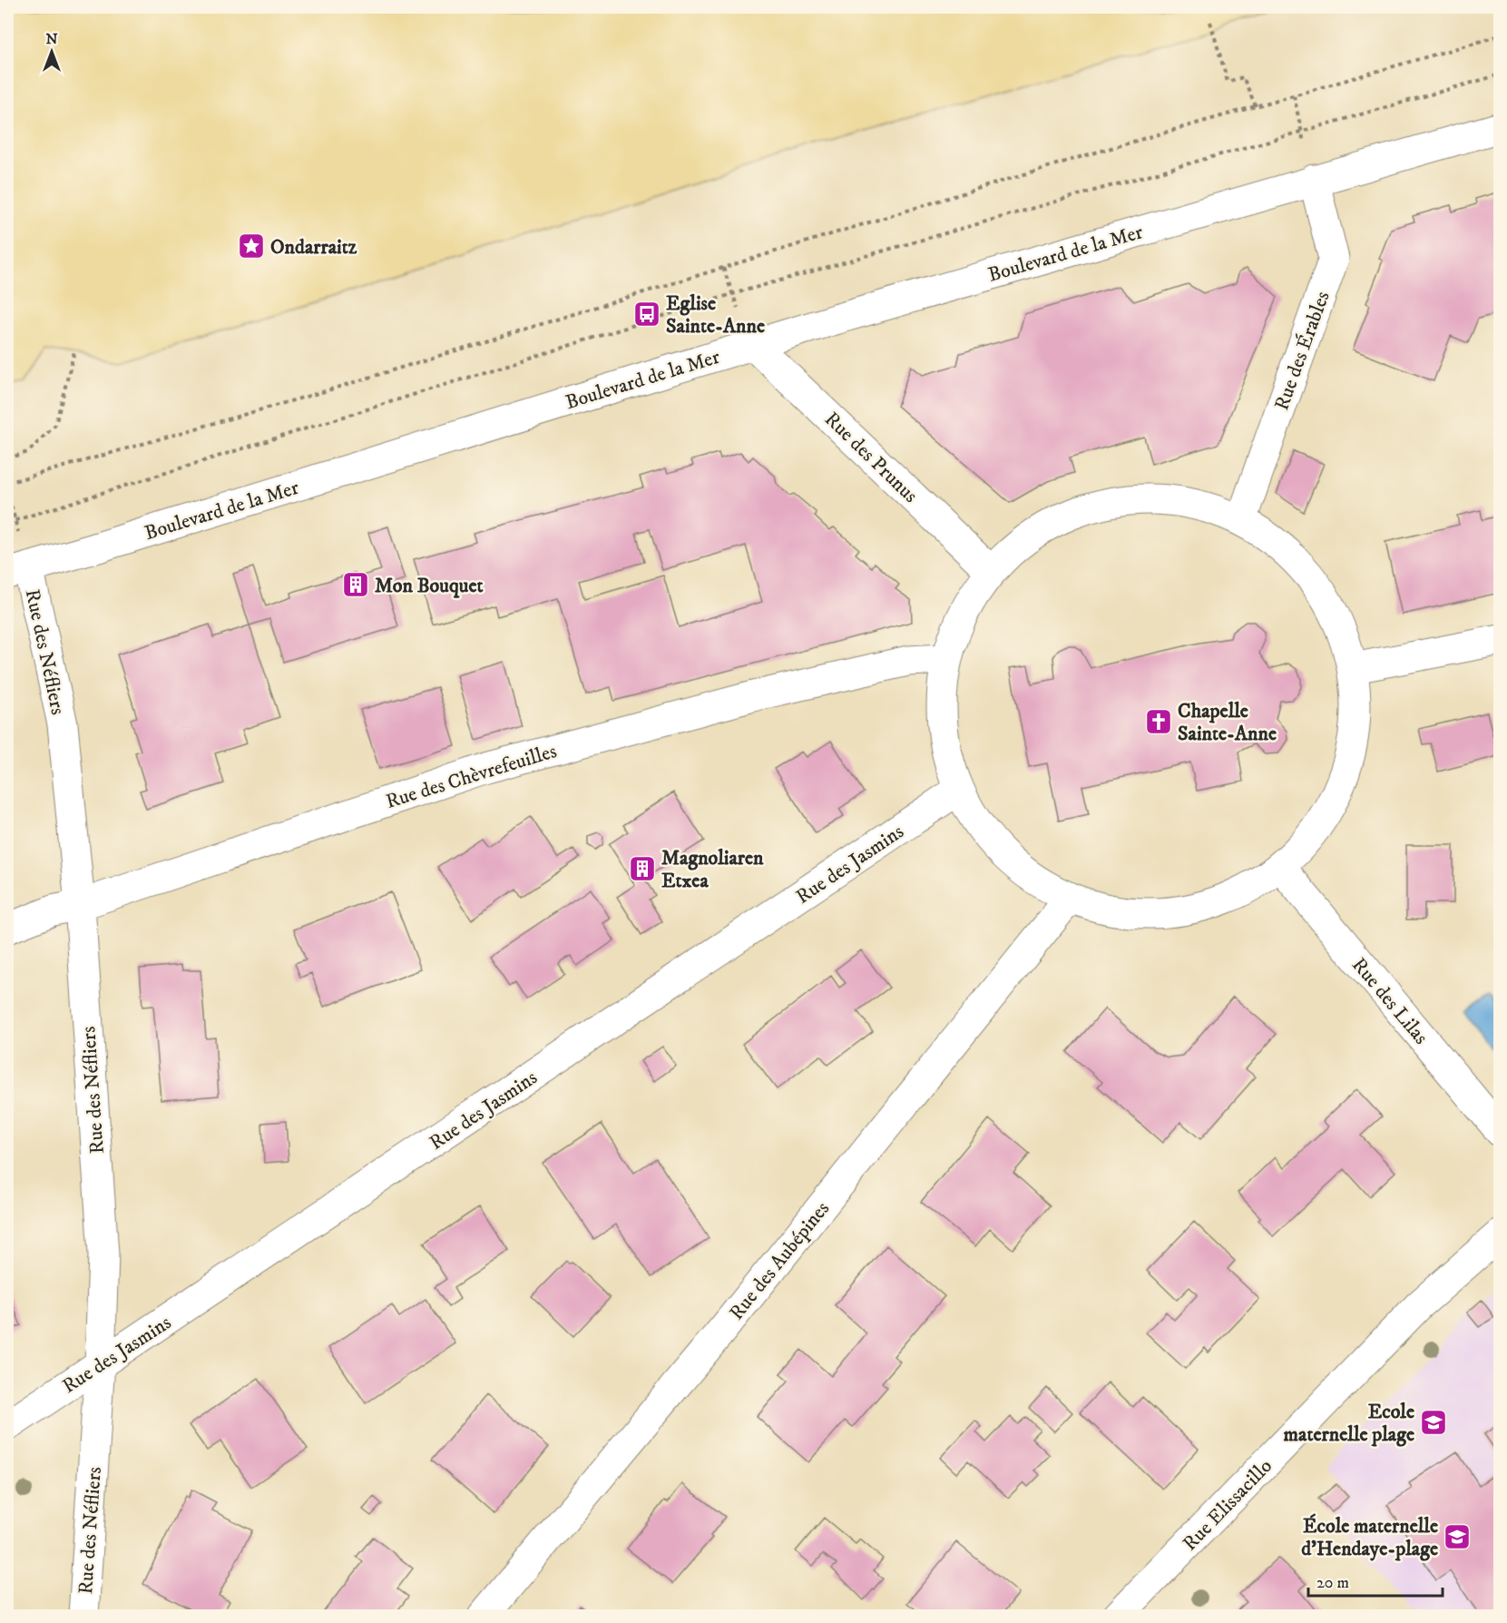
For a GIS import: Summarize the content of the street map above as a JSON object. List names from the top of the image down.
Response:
{
  "streets": {
    "street": [
      "Boulevard de la Mer",
      "Rue des Érables",
      "Rue des Prunus",
      "Rue des Néfliers",
      "Rue des Chèvrefeuilles",
      "Rue des Jasmins",
      "Rue des Lilas",
      "Rue des Aubépines",
      "Rue Elissacillo"
    ]
  },
  "crossings": [
    ["Boulevard de la Mer", "Rue des Érables"],
    ["Boulevard de la Mer", "Rue des Prunus"],
    ["Boulevard de la Mer", "Rue des Néfliers"],
    ["Rue des Néfliers", "Rue des Chèvrefeuilles"],
    ["Rue des Néfliers", "Rue des Jasmins"]
  ],
  "places": {
    "place": ["Ondarraitz"],
    "bus stop": ["Eglise Sainte-Anne"],
    "building": ["Mon Bouquet", "Magnoliaren Etxea"],
    "church": ["Chapelle Sainte-Anne"],
    "school or university": ["Ecole maternelle plage", "École maternelle d'Hendaye-plage"]
  },
  "scale_bar": "20 m",
  "north": "top"
}
